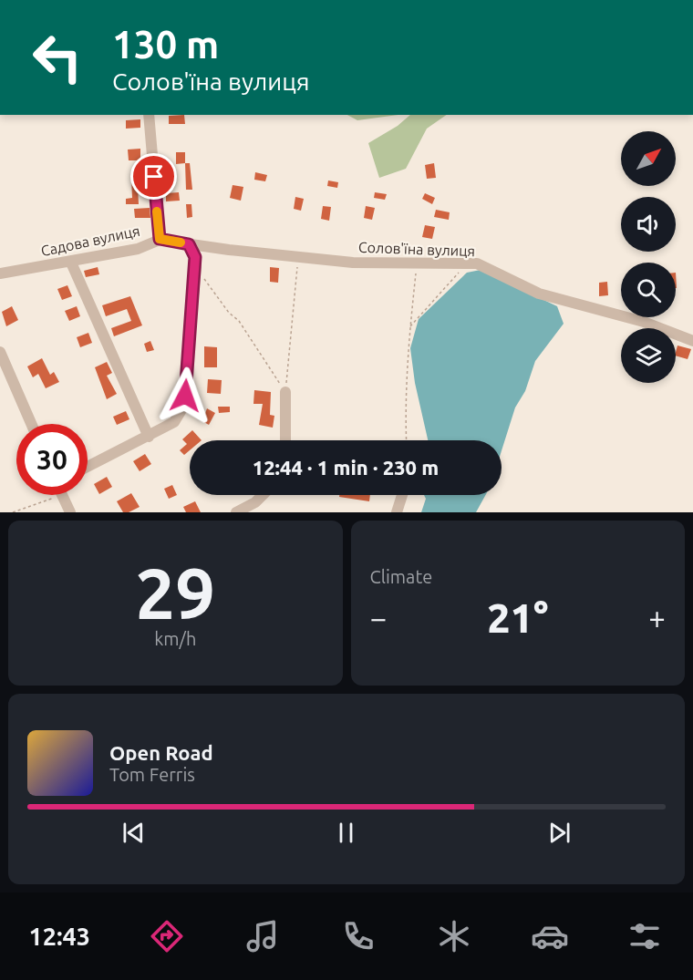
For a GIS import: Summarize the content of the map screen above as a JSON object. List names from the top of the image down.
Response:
{
  "streets": {
    "street": ["Садова вулиця", "Солов'їна вулиця"]
  },
  "crossings": [
    ["Садова вулиця", "Солов'їна вулиця"]
  ],
  "north": "top right",
  "page": {
    "turn": ["130 m", "Солов'їна вулиця"],
    "limit": "30",
    "trip": "12:44 · 1 min · 230 m",
    "tile": [
      ["29", "km/h"],
      "Climate"
    ],
    "heat": ["−", "21°", "+"],
    "song": ["Open Road", "Tom Ferris"],
    "tabs": "12:43"
  }
}
